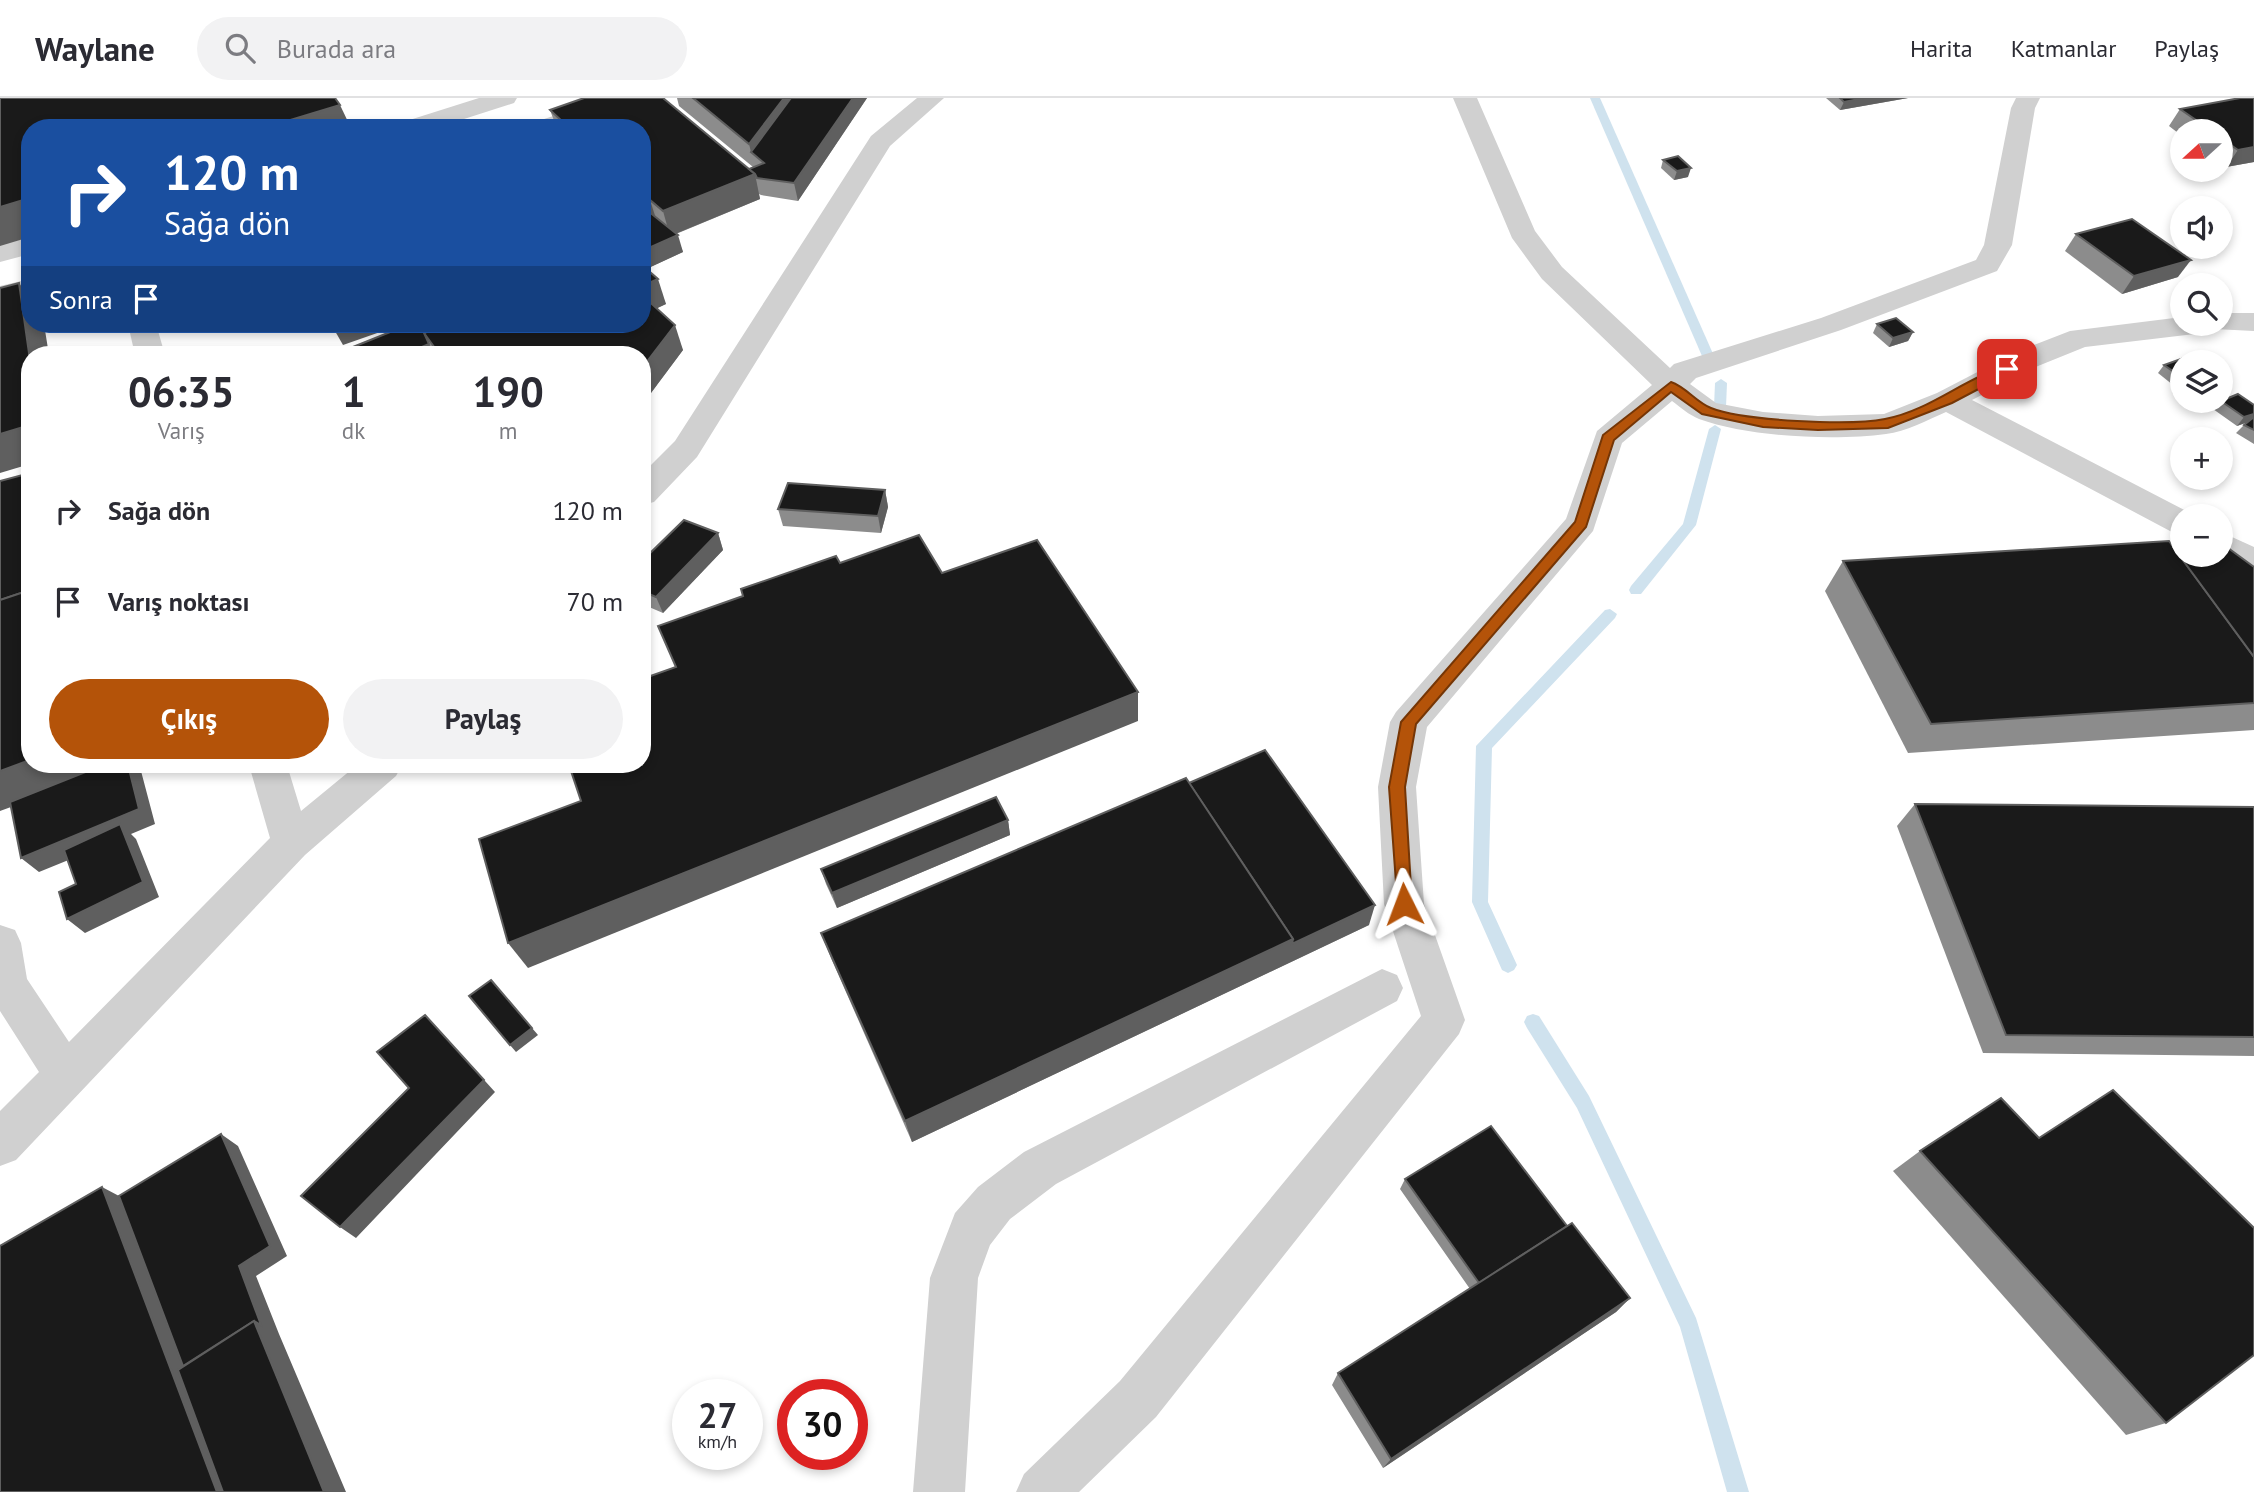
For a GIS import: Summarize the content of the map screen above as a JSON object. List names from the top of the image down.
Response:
{
  "north": "left",
  "page": {
    "header": "Waylane",
    "search": "Burada ara",
    "nav": ["Harita", "Katmanlar", "Paylaş"],
    "map_buttons": ["+", "−"],
    "turn": ["120 m", "Sağa dön"],
    "then": "Sonra",
    "eta": [
      "06:35",
      "Varış",
      "1",
      "dk",
      "190",
      "m"
    ],
    "list": [
      {
        "name": "Sağa dön",
        "value": "120 m"
      },
      {
        "name": "Varış noktası",
        "value": "70 m"
      }
    ],
    "buttons": ["Çıkış", "Paylaş"],
    "speed": "27 km/h",
    "limit": "30"
  }
}
